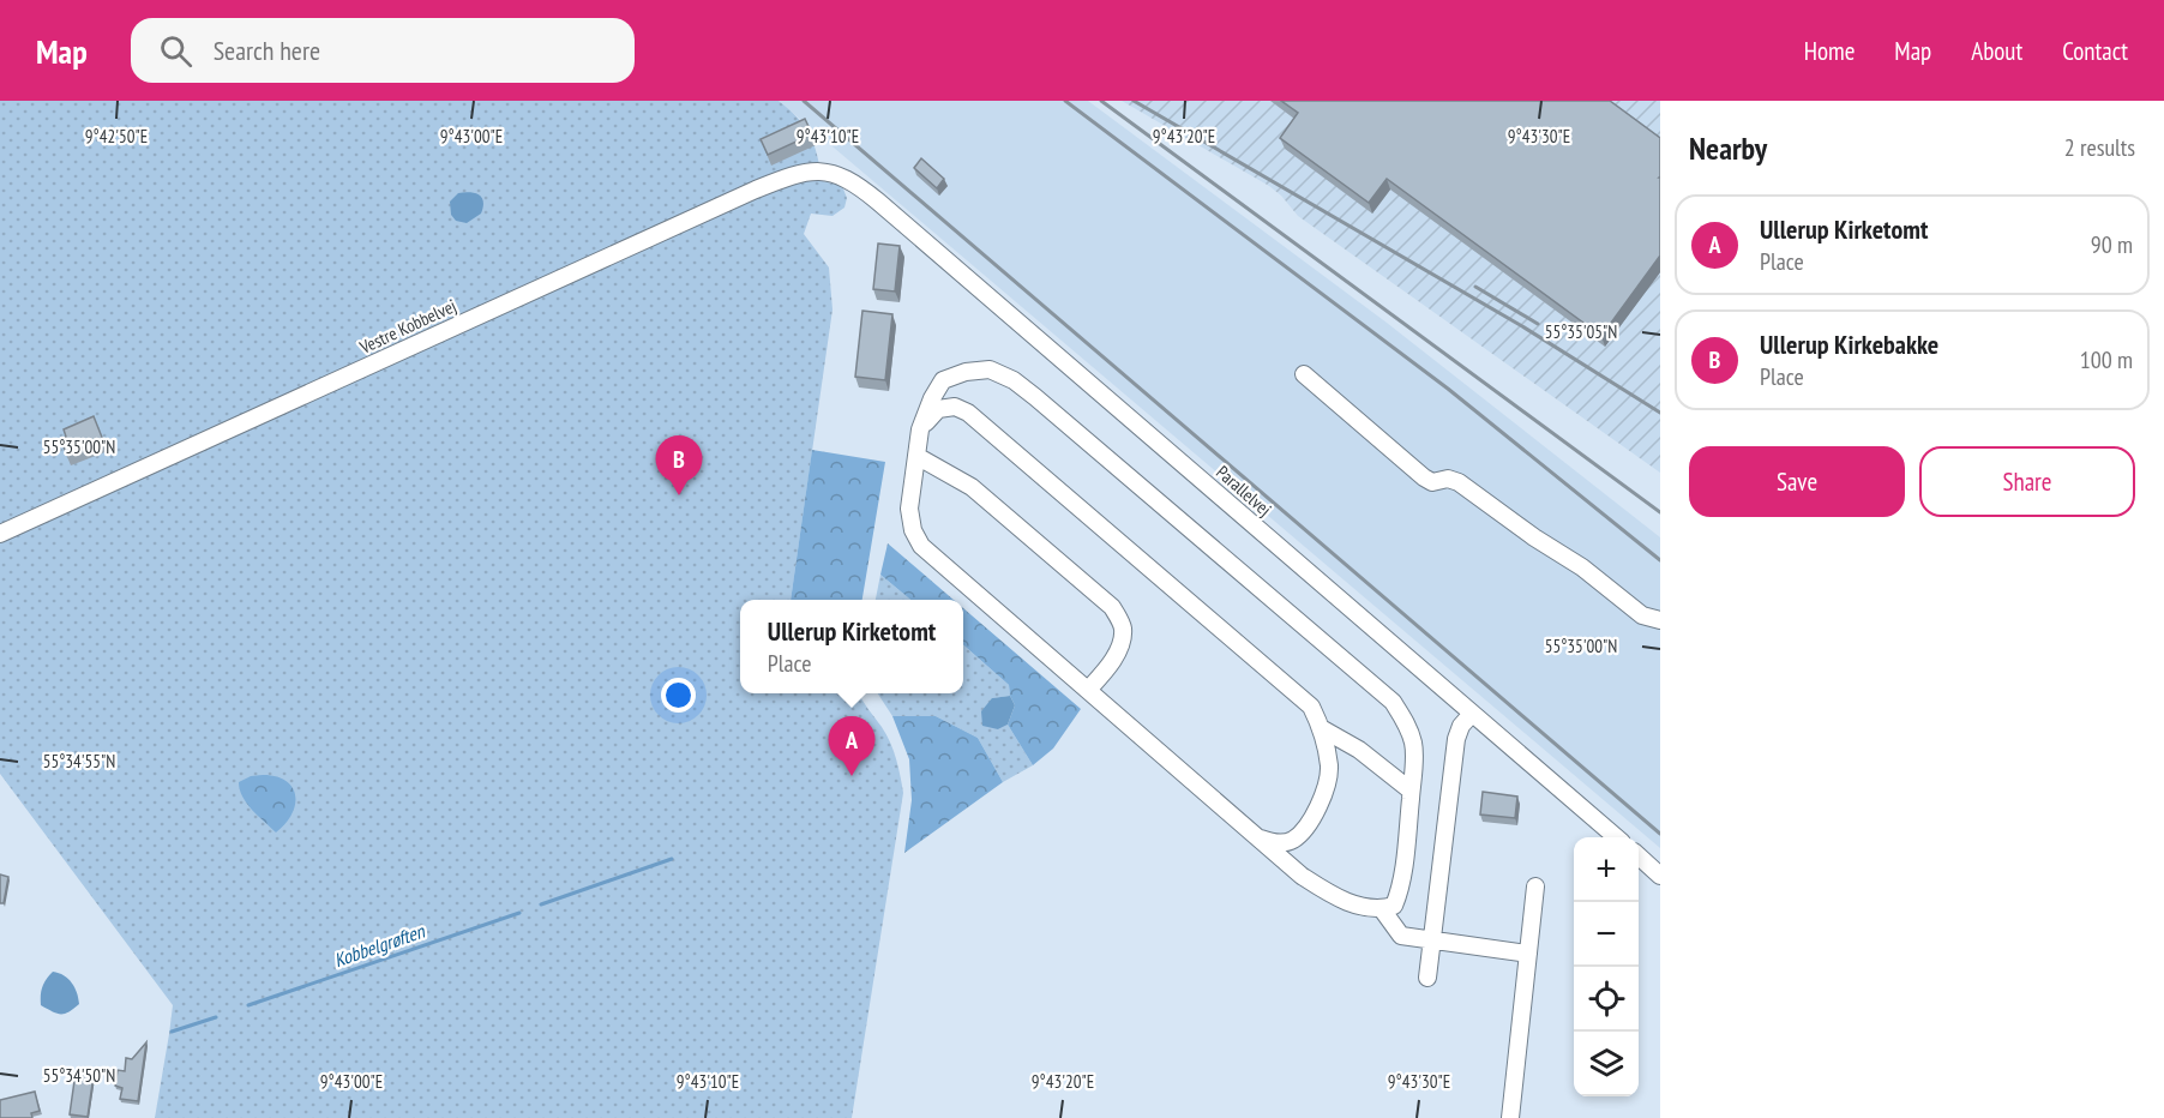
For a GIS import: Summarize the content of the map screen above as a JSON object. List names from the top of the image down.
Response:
{
  "streets": {
    "street": ["Vestre Kobbelvej", "Parallelvej"]
  },
  "crossings": [
    ["Vestre Kobbelvej", "Parallelvej"]
  ],
  "water": ["Kobbelgrøften"],
  "page": {
    "header": "Map",
    "search": "Search here",
    "nav": [
      "Home",
      "Map",
      "About",
      "Contact"
    ],
    "heading": ["Nearby", "2 results"],
    "list": [
      {
        "mark": "A",
        "name": "Ullerup Kirketomt",
        "note": "Place",
        "value": "90 m"
      },
      {
        "mark": "B",
        "name": "Ullerup Kirkebakke",
        "note": "Place",
        "value": "100 m"
      }
    ],
    "buttons": ["Save", "Share"],
    "pins": ["B", "A"],
    "popup": ["Ullerup Kirketomt", "Place"],
    "map_buttons": ["+", "−"]
  },
  "coordinates": [
    "9°42'50\"E",
    "9°43'00\"E",
    "9°43'10\"E",
    "9°43'20\"E",
    "9°43'30\"E",
    "55°35'05\"N",
    "55°35'00\"N",
    "55°34'55\"N",
    "55°34'50\"N"
  ]
}
